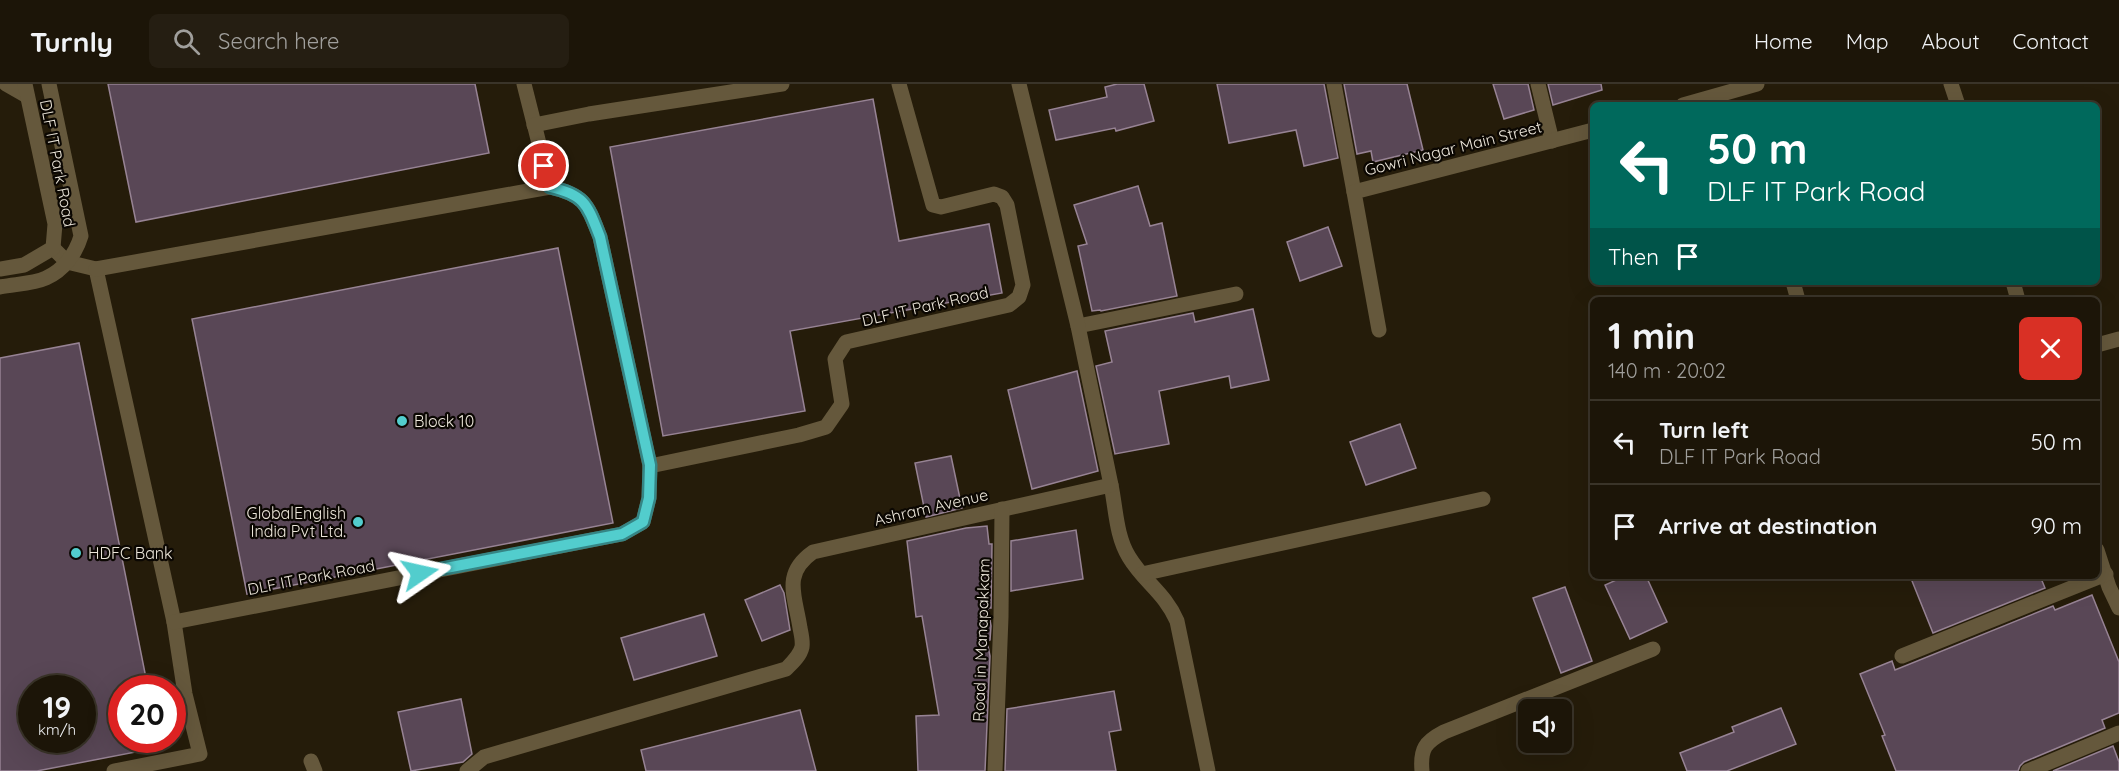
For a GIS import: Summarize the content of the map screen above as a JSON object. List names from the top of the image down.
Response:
{
  "streets": {
    "street": [
      "Gowri Nagar Main Street",
      "DLF IT Park Road",
      "Ashram Avenue",
      "Road in Manapakkam"
    ]
  },
  "crossings": [
    ["Ashram Avenue", "Road in Manapakkam"]
  ],
  "places": ["Block 10", "GlobalEnglish India Pvt Ltd.", "HDFC Bank"],
  "page": {
    "header": "Turnly",
    "search": "Search here",
    "nav": [
      "Home",
      "Map",
      "About",
      "Contact"
    ],
    "turn": ["50 m", "DLF IT Park Road"],
    "then": "Then",
    "heading": ["1 min", "140 m · 20:02"],
    "list": [
      {
        "name": "Turn left",
        "note": "DLF IT Park Road",
        "value": "50 m"
      },
      {
        "name": "Arrive at destination",
        "value": "90 m"
      }
    ],
    "speed": "19 km/h",
    "limit": "20"
  }
}
